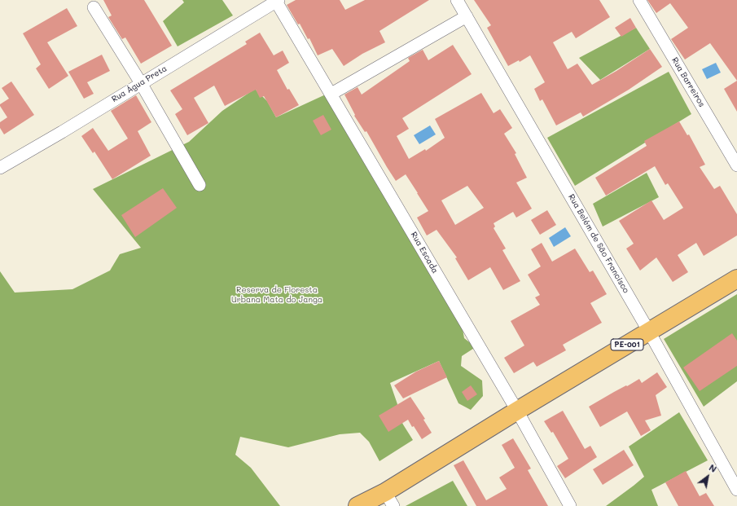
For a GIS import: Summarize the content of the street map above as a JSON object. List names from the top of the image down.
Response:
{
  "streets": {
    "main road": ["PE-001"],
    "street": [
      "Rua Barreiros",
      "Rua Água Preta",
      "Rua Belém de São Francisco",
      "Rua Escada"
    ]
  },
  "crossings": [
    ["Rua Água Preta", "Rua Escada"],
    ["Rua Belém de São Francisco", "PE-001"],
    ["Rua Escada", "PE-001"]
  ],
  "parks": ["Reserva de Floresta Urbana Mata do Janga"],
  "north": "top right"
}
